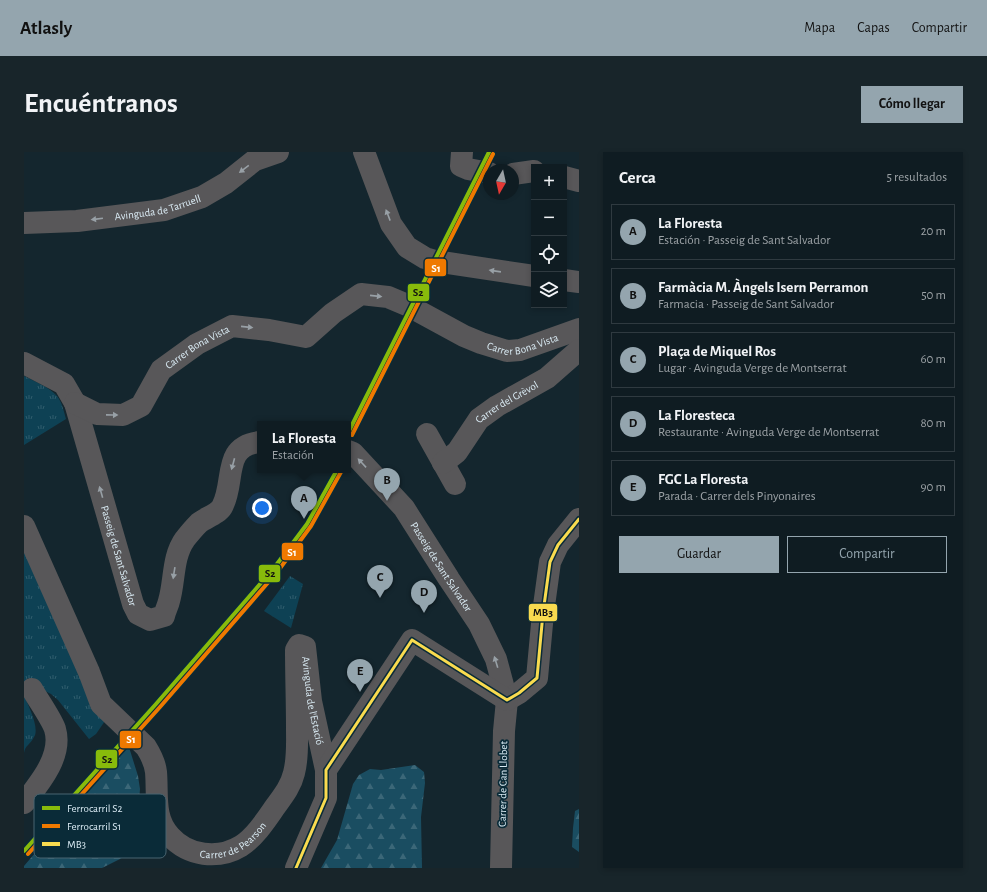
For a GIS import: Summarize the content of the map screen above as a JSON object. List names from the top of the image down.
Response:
{
  "streets": {
    "street": [
      "Avinguda de Tarruell",
      "Carrer Bona Vista",
      "Carrer del Grèvol",
      "Passeig de Sant Salvador",
      "Avinguda de l'Estació",
      "Carrer de Can Llobet",
      "Carrer de Pearson"
    ]
  },
  "crossings": [
    ["Carrer Bona Vista", "Passeig de Sant Salvador"],
    ["Passeig de Sant Salvador", "Carrer de Can Llobet"],
    ["Avinguda de l'Estació", "Carrer de Pearson"]
  ],
  "one_way": ["Avinguda de Tarruell", "Carrer Bona Vista"],
  "lines": ["rail line S2", "rail line S1", "transit line MB3"],
  "legend": ["Ferrocarril S2", "Ferrocarril S1", "MB3"],
  "north": "bottom",
  "page": {
    "header": "Atlasly",
    "nav": ["Mapa", "Capas", "Compartir"],
    "buttons": [
      "Cómo llegar",
      ["Guardar", "Compartir"]
    ],
    "title": "Encuéntranos",
    "heading": ["Cerca", "5 resultados"],
    "map_buttons": ["+", "−"],
    "list": [
      {
        "mark": "A",
        "name": "La Floresta",
        "note": "Estación · Passeig de Sant Salvador",
        "value": "20 m"
      },
      {
        "mark": "B",
        "name": "Farmàcia M. Àngels Isern Perramon",
        "note": "Farmacia · Passeig de Sant Salvador",
        "value": "50 m"
      },
      {
        "mark": "C",
        "name": "Plaça de Miquel Ros",
        "note": "Lugar · Avinguda Verge de Montserrat",
        "value": "60 m"
      },
      {
        "mark": "D",
        "name": "La Floresteca",
        "note": "Restaurante · Avinguda Verge de Montserrat",
        "value": "80 m"
      },
      {
        "mark": "E",
        "name": "FGC La Floresta",
        "note": "Parada · Carrer dels Pinyonaires",
        "value": "90 m"
      }
    ],
    "popup": ["La Floresta", "Estación"],
    "pins": [
      "B",
      "A",
      "C",
      "D",
      "E"
    ]
  }
}
